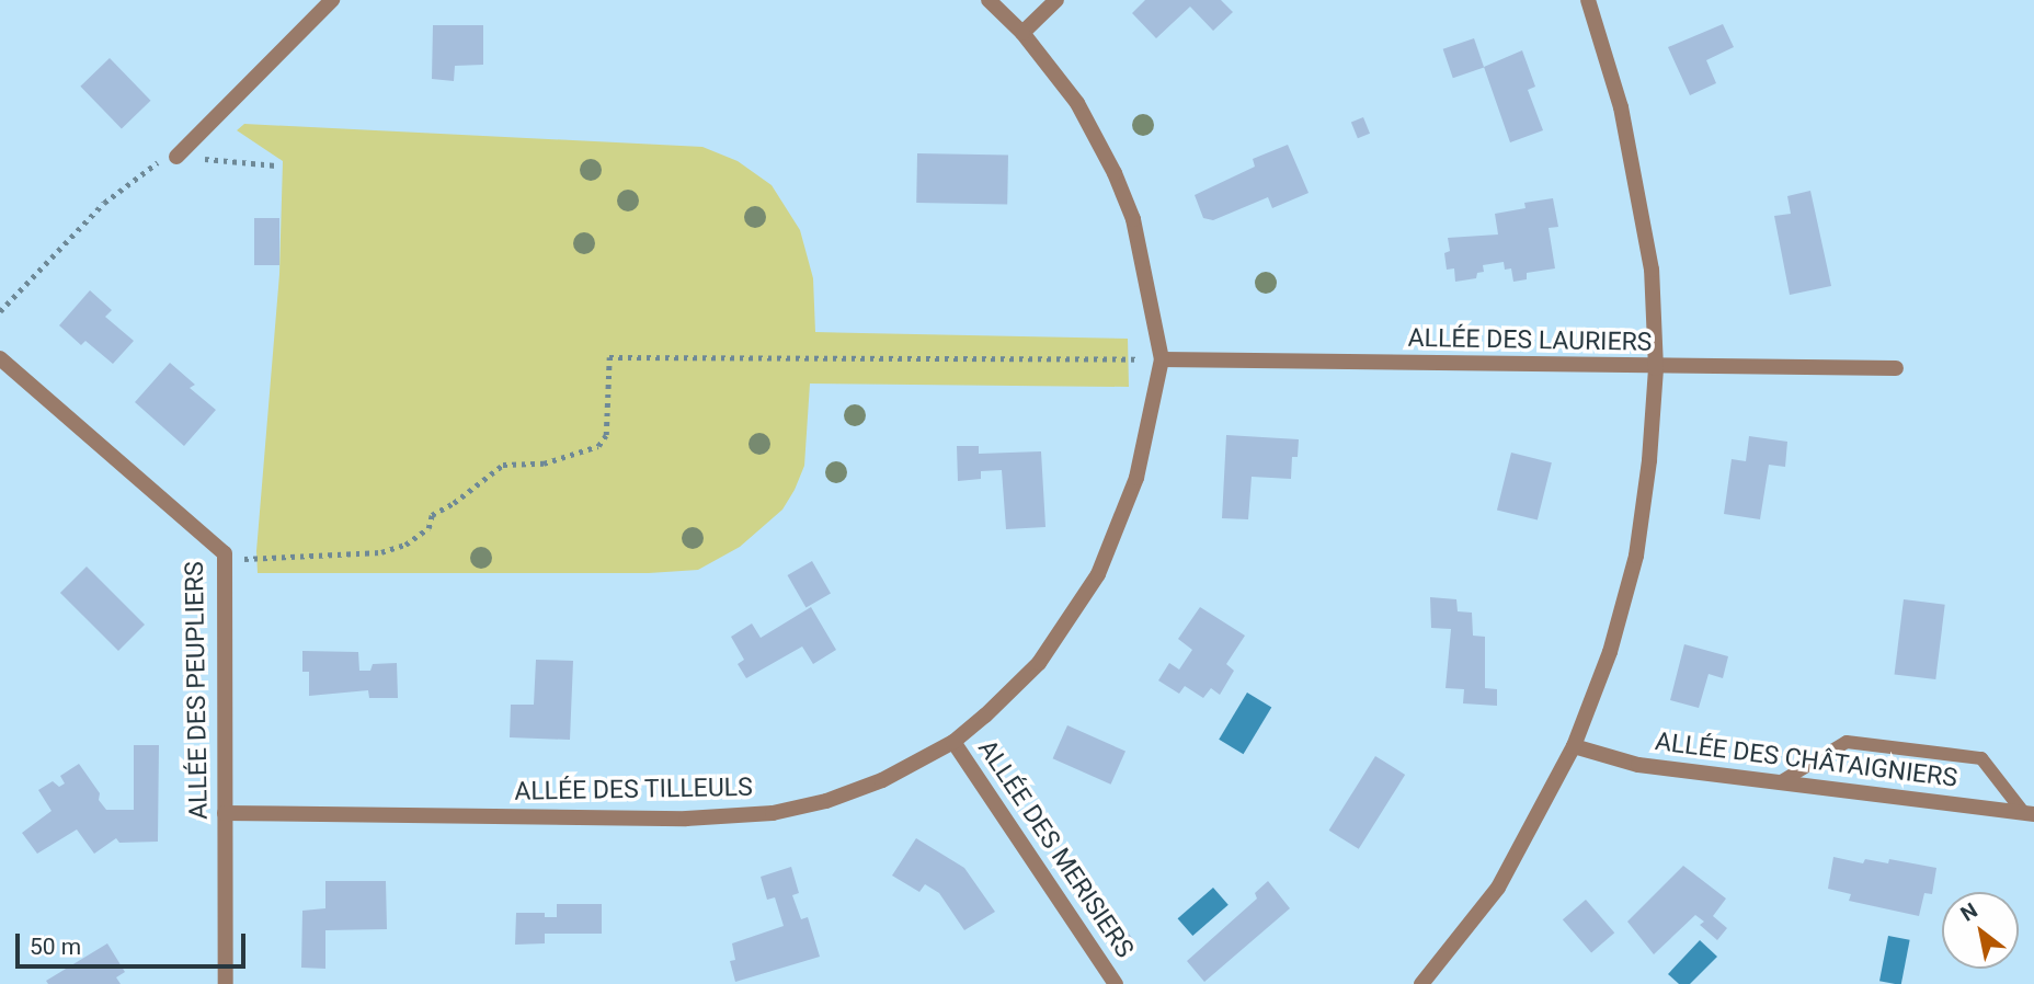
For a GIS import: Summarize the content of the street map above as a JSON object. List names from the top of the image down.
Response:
{
  "streets": {
    "street": [
      "ALLÉE DES LAURIERS",
      "ALLÉE DES PEUPLIERS",
      "ALLÉE DES CHÂTAIGNIERS",
      "ALLÉE DES TILLEULS",
      "ALLÉE DES MERISIERS"
    ]
  },
  "crossings": [
    ["ALLÉE DES LAURIERS", "ALLÉE DES TILLEULS"],
    ["ALLÉE DES PEUPLIERS", "ALLÉE DES TILLEULS"],
    ["ALLÉE DES TILLEULS", "ALLÉE DES MERISIERS"]
  ],
  "scale_bar": "50 m",
  "north": "top left"
}
